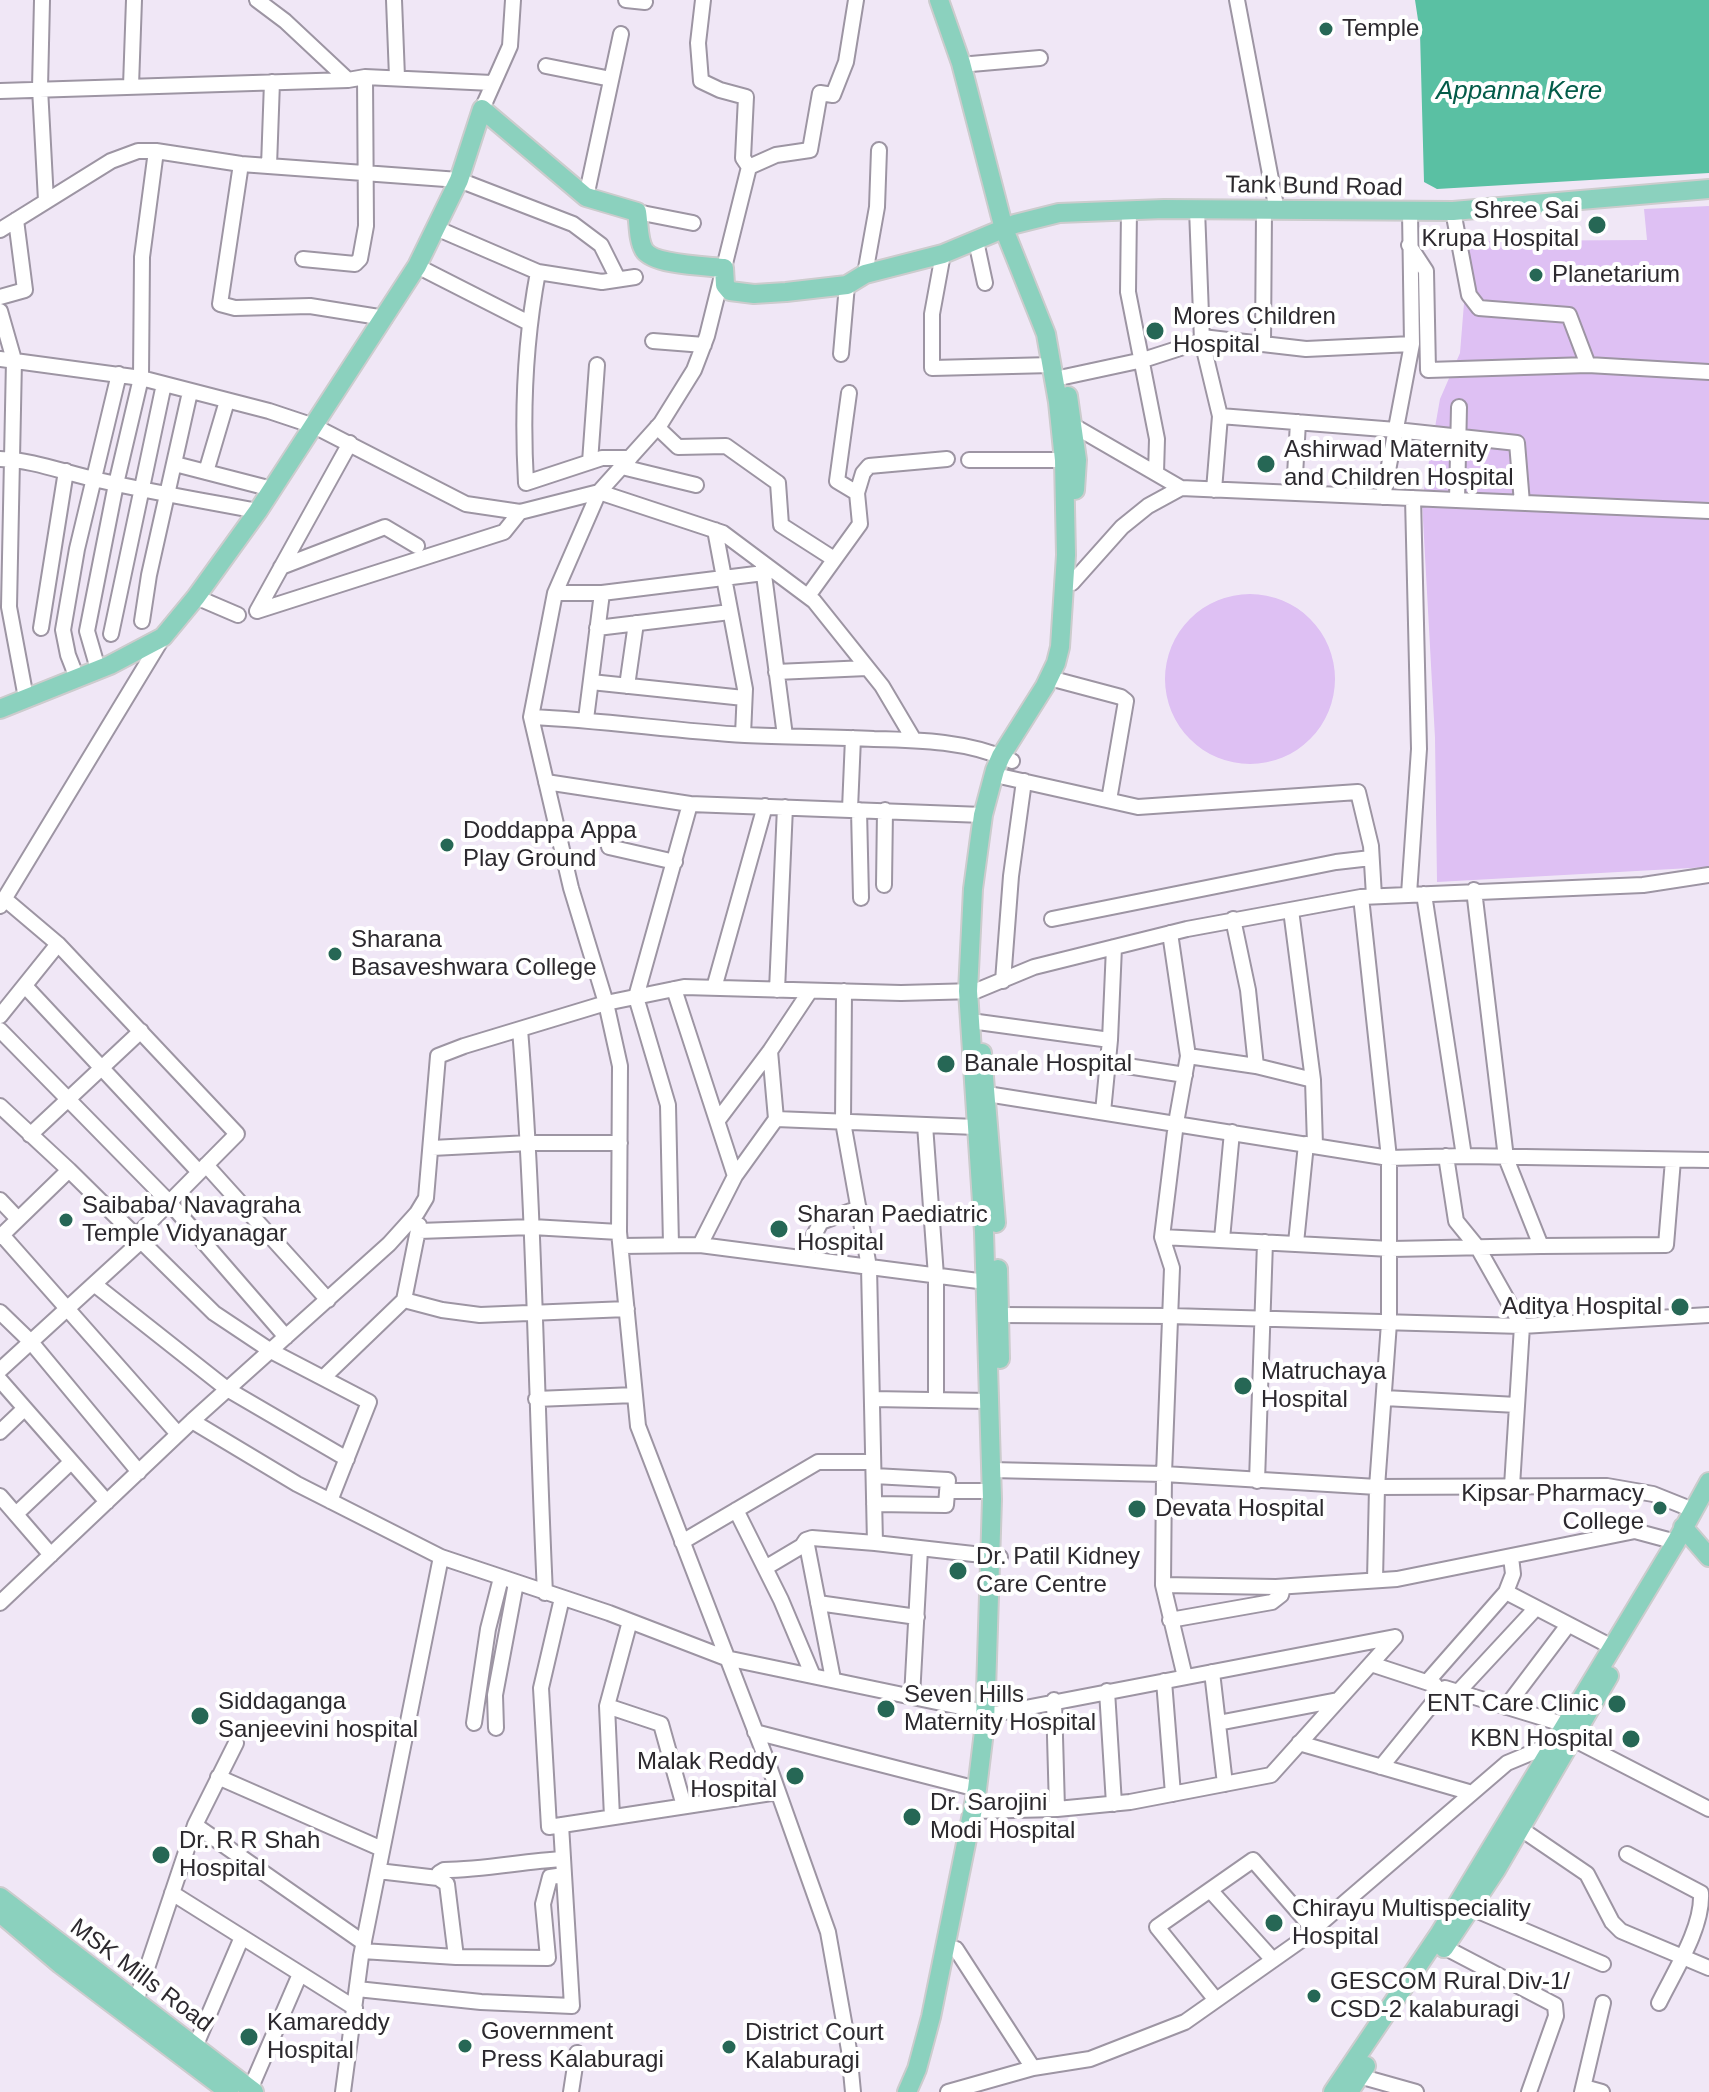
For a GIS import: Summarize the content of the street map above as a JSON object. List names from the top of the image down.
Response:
{
  "streets": {
    "main road": ["Tank Bund Road", "MSK Mills Road"]
  },
  "water": ["Appanna Kere"],
  "places": [
    "Temple",
    "Shree Sai Krupa Hospital",
    "Planetarium",
    "Mores Children Hospital",
    "Ashirwad Maternity and Children Hospital",
    "Doddappa Appa Play Ground",
    "Sharana Basaveshwara College",
    "Banale Hospital",
    "Saibaba/ Navagraha Temple Vidyanagar",
    "Sharan Paediatric Hospital",
    "Aditya Hospital",
    "Matruchaya Hospital",
    "Kipsar Pharmacy College",
    "Devata Hospital",
    "Dr. Patil Kidney Care Centre",
    "ENT Care Clinic",
    "Seven Hills Maternity Hospital",
    "Siddaganga Sanjeevini hospital",
    "KBN Hospital",
    "Malak Reddy Hospital",
    "Dr. Sarojini Modi Hospital",
    "Dr. R R Shah Hospital",
    "Chirayu Multispeciality Hospital",
    "GESCOM Rural Div-1/ CSD-2 kalaburagi",
    "Kamareddy Hospital",
    "Government Press Kalaburagi",
    "District Court Kalaburagi"
  ]
}
